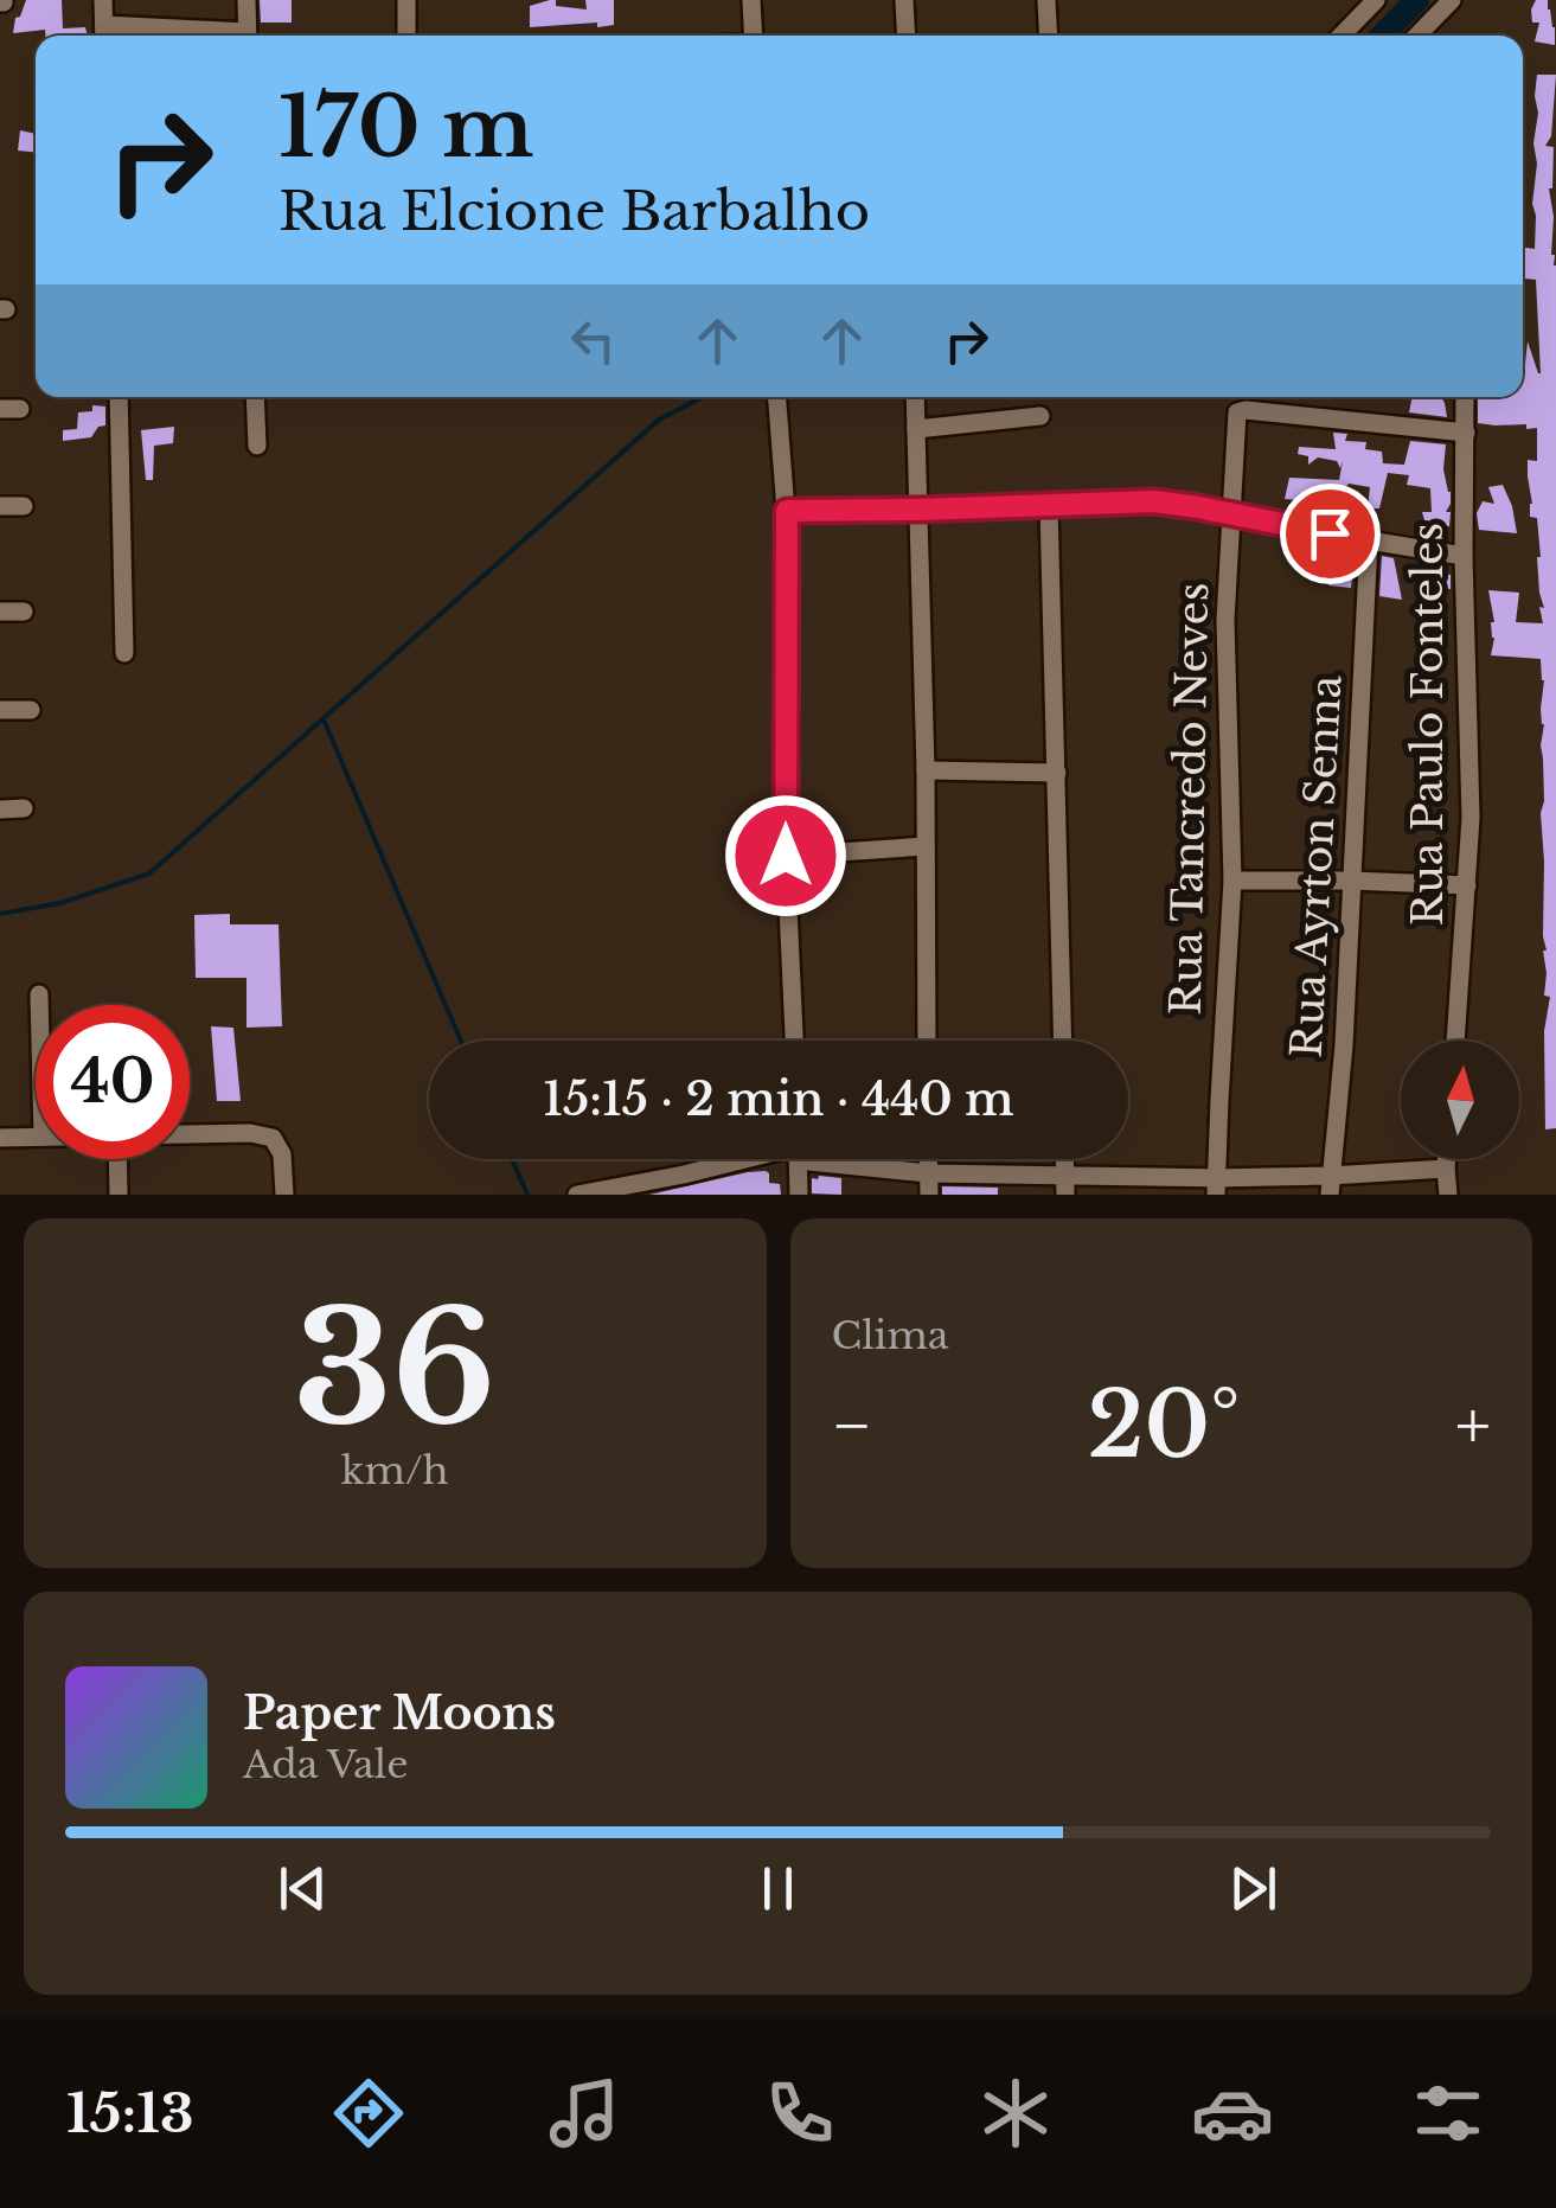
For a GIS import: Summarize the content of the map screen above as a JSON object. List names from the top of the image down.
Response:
{
  "streets": {
    "street": ["Rua Paulo Fonteles", "Rua Tancredo Neves", "Rua Ayrton Senna"]
  },
  "crossings": [
    ["Rua Paulo Fonteles", "Rua Tancredo Neves"]
  ],
  "north": "top",
  "page": {
    "turn": ["170 m", "Rua Elcione Barbalho"],
    "limit": "40",
    "trip": "15:15 · 2 min · 440 m",
    "tile": [
      ["36", "km/h"],
      "Clima"
    ],
    "heat": ["−", "20°", "+"],
    "song": ["Paper Moons", "Ada Vale"],
    "tabs": "15:13"
  }
}
